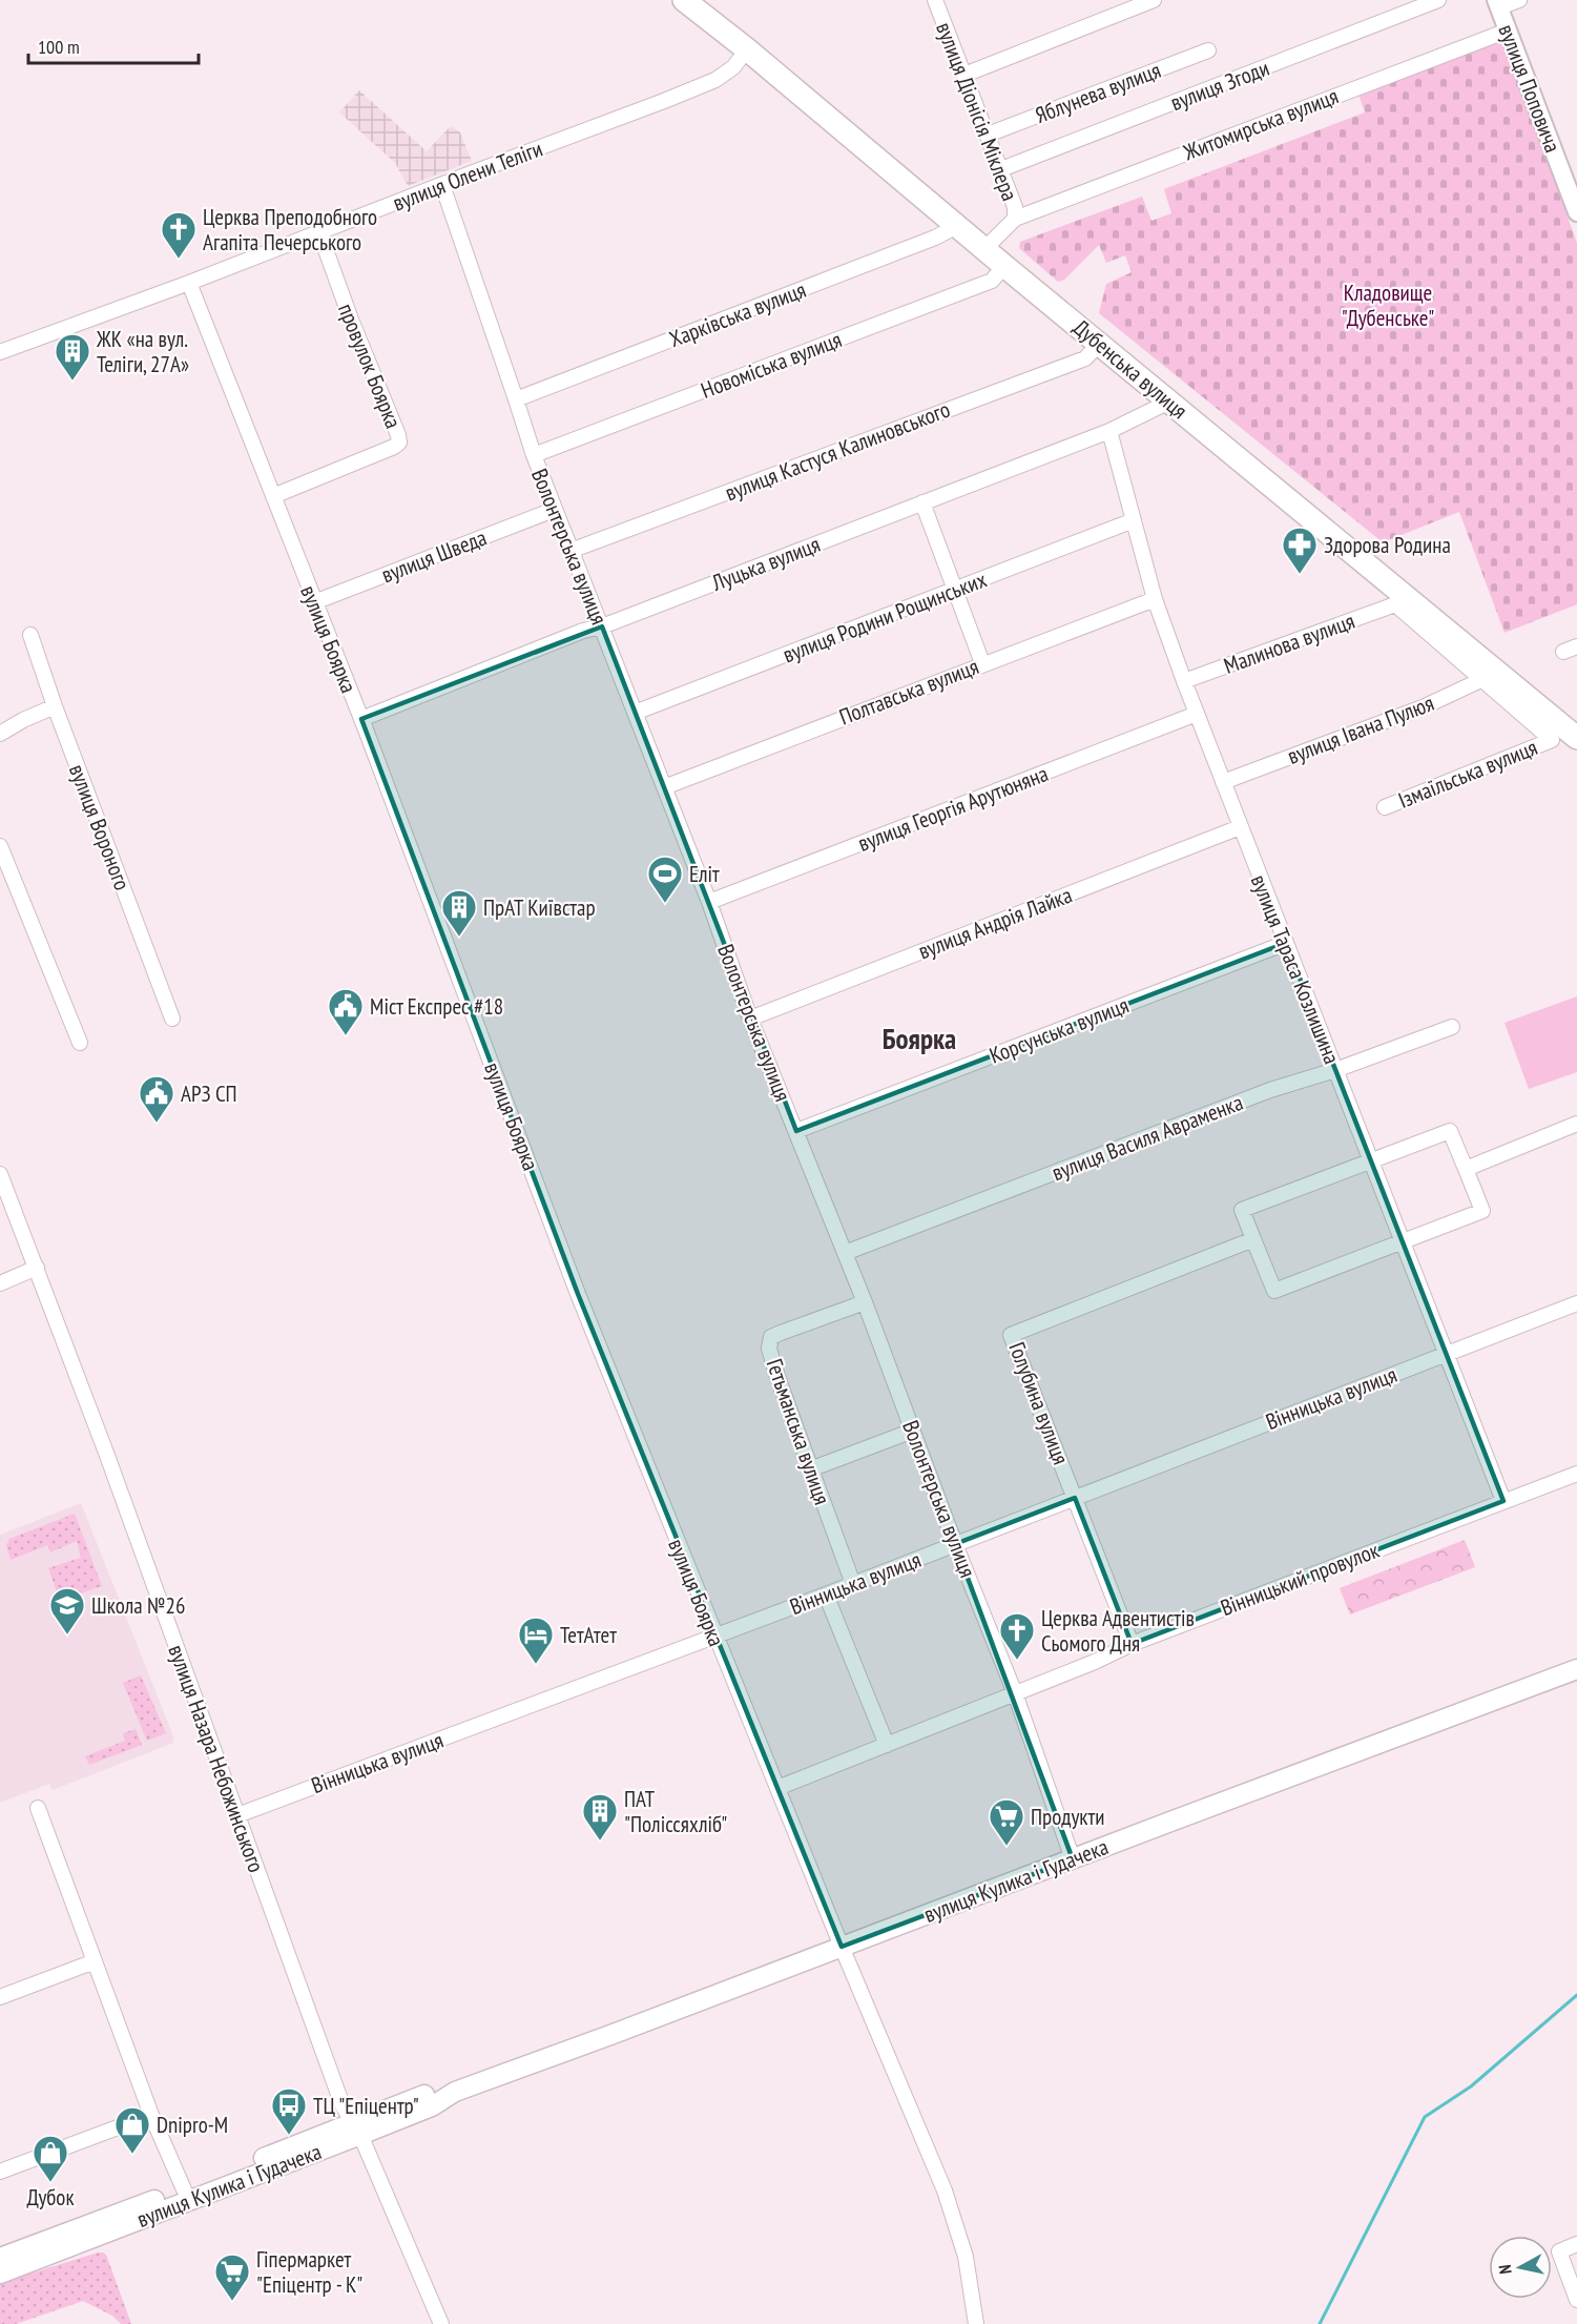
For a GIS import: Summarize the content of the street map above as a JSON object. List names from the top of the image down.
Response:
{
  "streets": {
    "main road": ["Дубенська вулиця", "вулиця Кулика і Гудачека"],
    "street": [
      "вулиця Згоди",
      "вулиця Поповича",
      "Яблунева вулиця",
      "вулиця Діонісія Міклера",
      "Житомирська вулиця",
      "вулиця Олени Теліги",
      "Харківська вулиця",
      "Новоміська вулиця",
      "провулок Боярка",
      "вулиця Кастуся Калиновського",
      "Волонтерська вулиця",
      "вулиця Шведа",
      "Луцька вулиця",
      "вулиця Родини Рощинських",
      "вулиця Боярка",
      "Малинова вулиця",
      "Полтавська вулиця",
      "вулиця Івана Пулюя",
      "Ізмаїльська вулиця",
      "вулиця Георгія Арутюняна",
      "вулиця Вороного",
      "вулиця Андрія Лайка",
      "вулиця Тараса Козлишина",
      "Корсунська вулиця",
      "вулиця Василя Авраменка",
      "Вінницька вулиця",
      "Голубина вулиця",
      "Гетьманська вулиця",
      "Вінницький провулок",
      "вулиця Назара Небожинського"
    ]
  },
  "crossings": [
    ["вулиця Згоди", "вулиця Діонісія Міклера"],
    ["вулиця Поповича", "Житомирська вулиця"],
    ["Яблунева вулиця", "вулиця Діонісія Міклера"],
    ["вулиця Діонісія Міклера", "Житомирська вулиця"],
    ["вулиця Діонісія Міклера", "Дубенська вулиця"],
    ["вулиця Олени Теліги", "провулок Боярка"],
    ["вулиця Олени Теліги", "Дубенська вулиця"],
    ["вулиця Олени Теліги", "Волонтерська вулиця"],
    ["вулиця Олени Теліги", "вулиця Боярка"],
    ["Харківська вулиця", "Дубенська вулиця"],
    ["Харківська вулиця", "Волонтерська вулиця"],
    ["Новоміська вулиця", "Дубенська вулиця"],
    ["Новоміська вулиця", "Волонтерська вулиця"],
    ["провулок Боярка", "вулиця Боярка"],
    ["Дубенська вулиця", "вулиця Кастуся Калиновського"],
    ["Дубенська вулиця", "Луцька вулиця"],
    ["Дубенська вулиця", "Малинова вулиця"],
    ["Дубенська вулиця", "вулиця Івана Пулюя"],
    ["Дубенська вулиця", "Ізмаїльська вулиця"],
    ["вулиця Кастуся Калиновського", "Волонтерська вулиця"],
    ["Волонтерська вулиця", "вулиця Шведа"],
    ["Волонтерська вулиця", "Луцька вулиця"],
    ["Волонтерська вулиця", "вулиця Родини Рощинських"],
    ["Волонтерська вулиця", "Полтавська вулиця"],
    ["Волонтерська вулиця", "вулиця Георгія Арутюняна"],
    ["Волонтерська вулиця", "вулиця Андрія Лайка"],
    ["Волонтерська вулиця", "Корсунська вулиця"],
    ["Волонтерська вулиця", "вулиця Василя Авраменка"],
    ["Волонтерська вулиця", "Вінницька вулиця"],
    ["Волонтерська вулиця", "Гетьманська вулиця"],
    ["Волонтерська вулиця", "Вінницький провулок"],
    ["Волонтерська вулиця", "вулиця Кулика і Гудачека"],
    ["вулиця Шведа", "вулиця Боярка"],
    ["Луцька вулиця", "вулиця Боярка"],
    ["Луцька вулиця", "вулиця Тараса Козлишина"],
    ["вулиця Родини Рощинських", "вулиця Тараса Козлишина"],
    ["вулиця Боярка", "Вінницька вулиця"],
    ["вулиця Боярка", "Вінницький провулок"],
    ["вулиця Боярка", "вулиця Кулика і Гудачека"],
    ["Малинова вулиця", "вулиця Івана Пулюя"],
    ["Малинова вулиця", "Ізмаїльська вулиця"],
    ["Малинова вулиця", "вулиця Тараса Козлишина"],
    ["Полтавська вулиця", "вулиця Тараса Козлишина"],
    ["вулиця Івана Пулюя", "Ізмаїльська вулиця"],
    ["вулиця Івана Пулюя", "вулиця Тараса Козлишина"],
    ["вулиця Георгія Арутюняна", "вулиця Тараса Козлишина"],
    ["вулиця Андрія Лайка", "вулиця Тараса Козлишина"],
    ["вулиця Тараса Козлишина", "Корсунська вулиця"],
    ["вулиця Тараса Козлишина", "вулиця Василя Авраменка"],
    ["вулиця Тараса Козлишина", "Вінницька вулиця"],
    ["вулиця Тараса Козлишина", "Вінницький провулок"],
    ["Вінницька вулиця", "Голубина вулиця"],
    ["Вінницька вулиця", "Гетьманська вулиця"],
    ["Вінницька вулиця", "вулиця Назара Небожинського"],
    ["Голубина вулиця", "Вінницький провулок"],
    ["вулиця Назара Небожинського", "вулиця Кулика і Гудачека"]
  ],
  "districts": ["Боярка"],
  "parks": ["Кладовище \"Дубенське\""],
  "places": {
    "church": ["Церква Преподобного Агапіта Печерського", "Церква Адвентистів Сьомого Дня"],
    "building": ["ЖК «на вул. Теліги, 27А»", "ПрАТ Київстар", "ПАТ \"Поліссяхліб\""],
    "pharmacy": ["Здорова Родина"],
    "sports": ["Еліт"],
    "public building": ["Міст Експрес #18", "АРЗ СП"],
    "school or university": ["Школа №26"],
    "hotel": ["ТетАтет"],
    "supermarket": ["Продукти", "Гіпермаркет \"Епіцентр - К\""],
    "bus stop": ["ТЦ \"Епіцентр\""],
    "shop": ["Dnipro-M", "Дубок"]
  },
  "scale_bar": "100 m",
  "north": "left"
}
